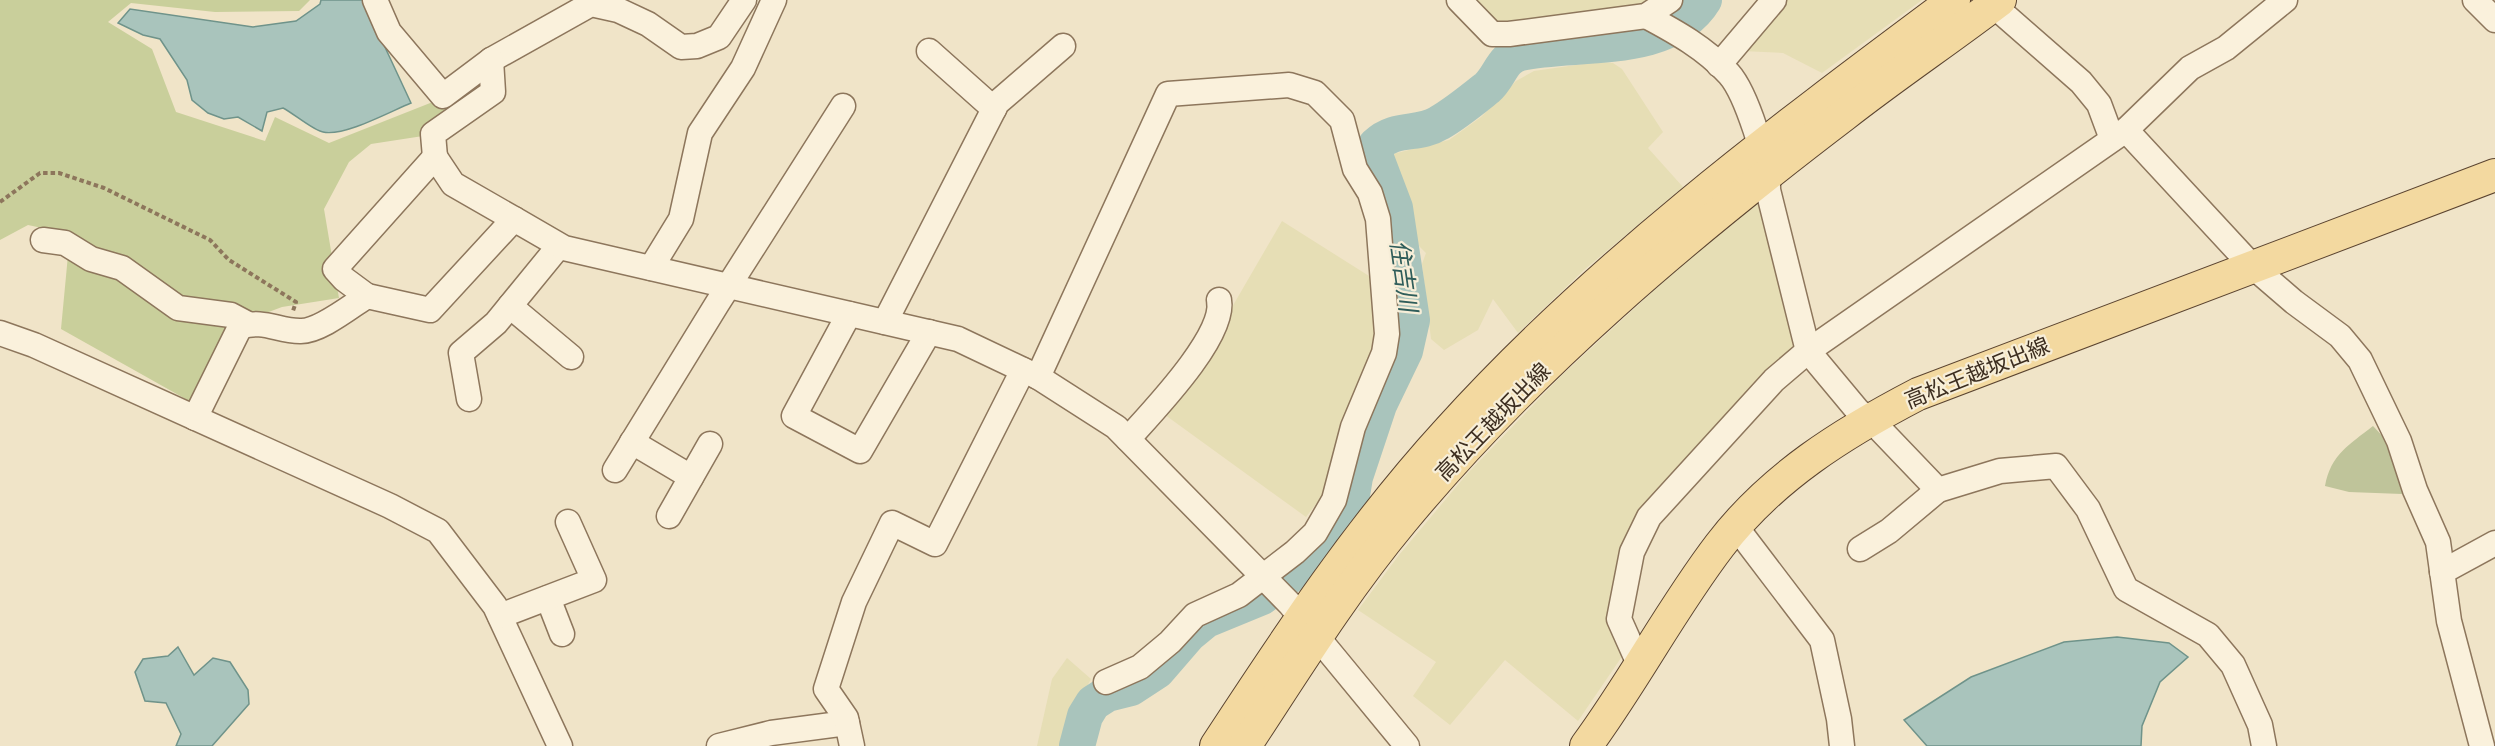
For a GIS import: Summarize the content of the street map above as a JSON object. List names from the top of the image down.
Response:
{
  "streets": {
    "main road": ["高松王越坂出線"]
  },
  "water": ["住吉川"]
}
